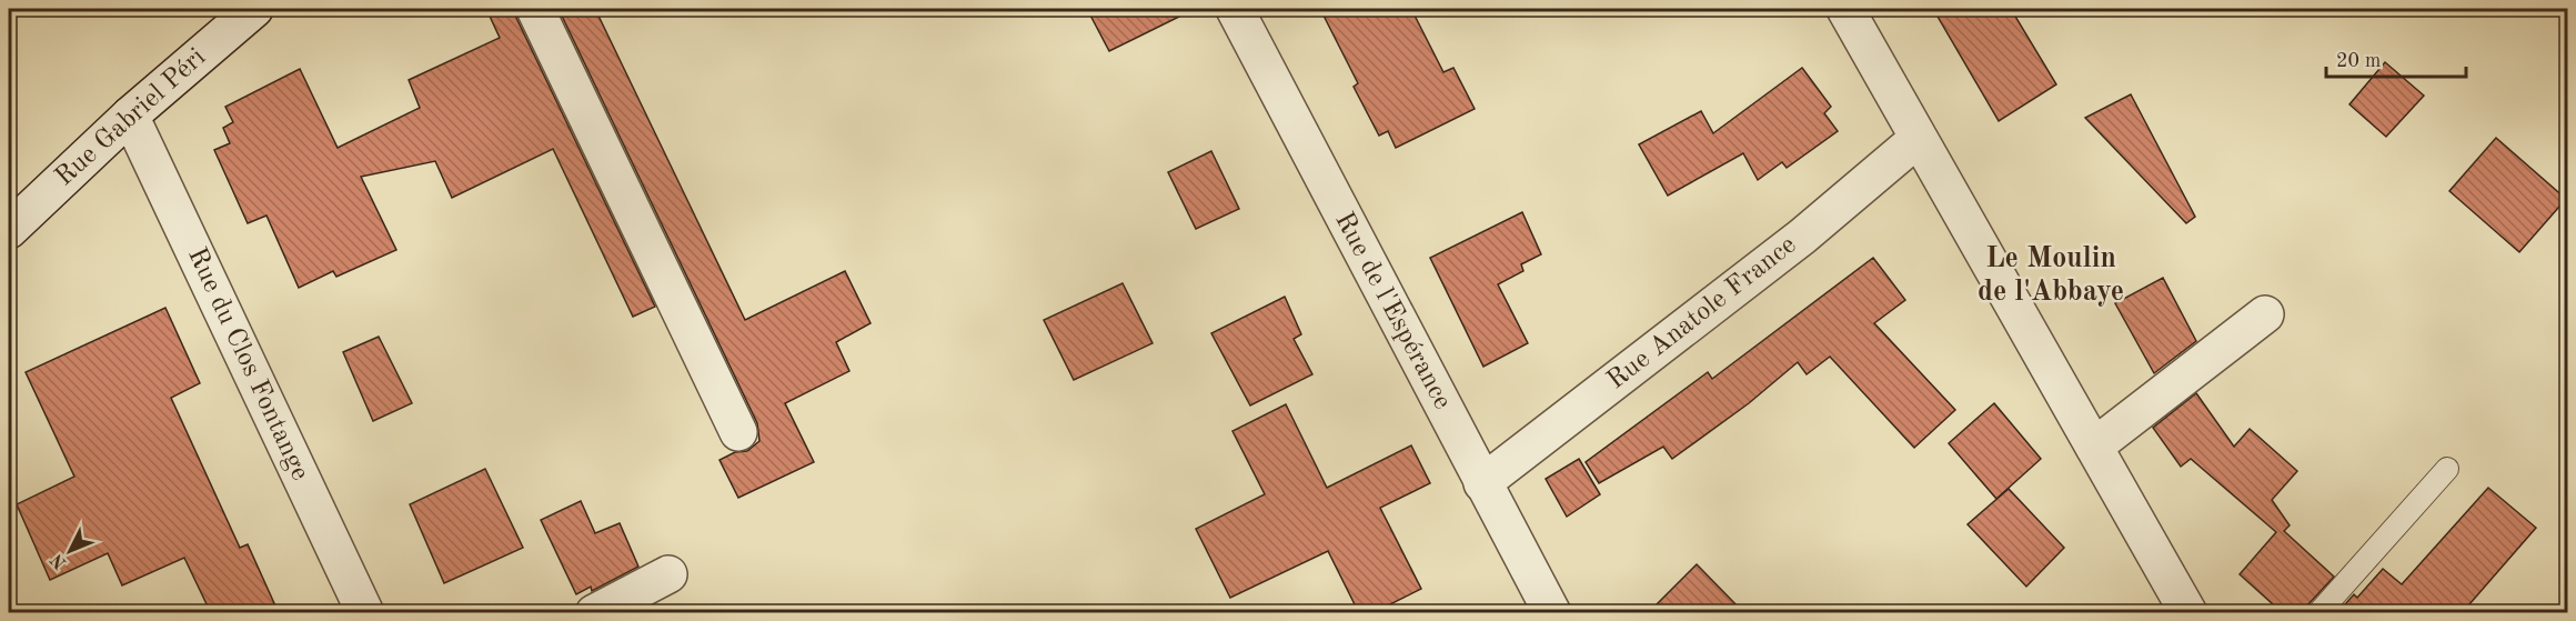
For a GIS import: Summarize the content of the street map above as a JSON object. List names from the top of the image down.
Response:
{
  "streets": {
    "street": [
      "Rue Gabriel Péri",
      "Rue de l'Espérance",
      "Rue Anatole France",
      "Rue du Clos Fontange"
    ]
  },
  "crossings": [
    ["Rue Gabriel Péri", "Rue du Clos Fontange"],
    ["Rue de l'Espérance", "Rue Anatole France"]
  ],
  "districts": ["Le Moulin de l'Abbaye"],
  "scale_bar": "20 m",
  "north": "bottom left"
}
